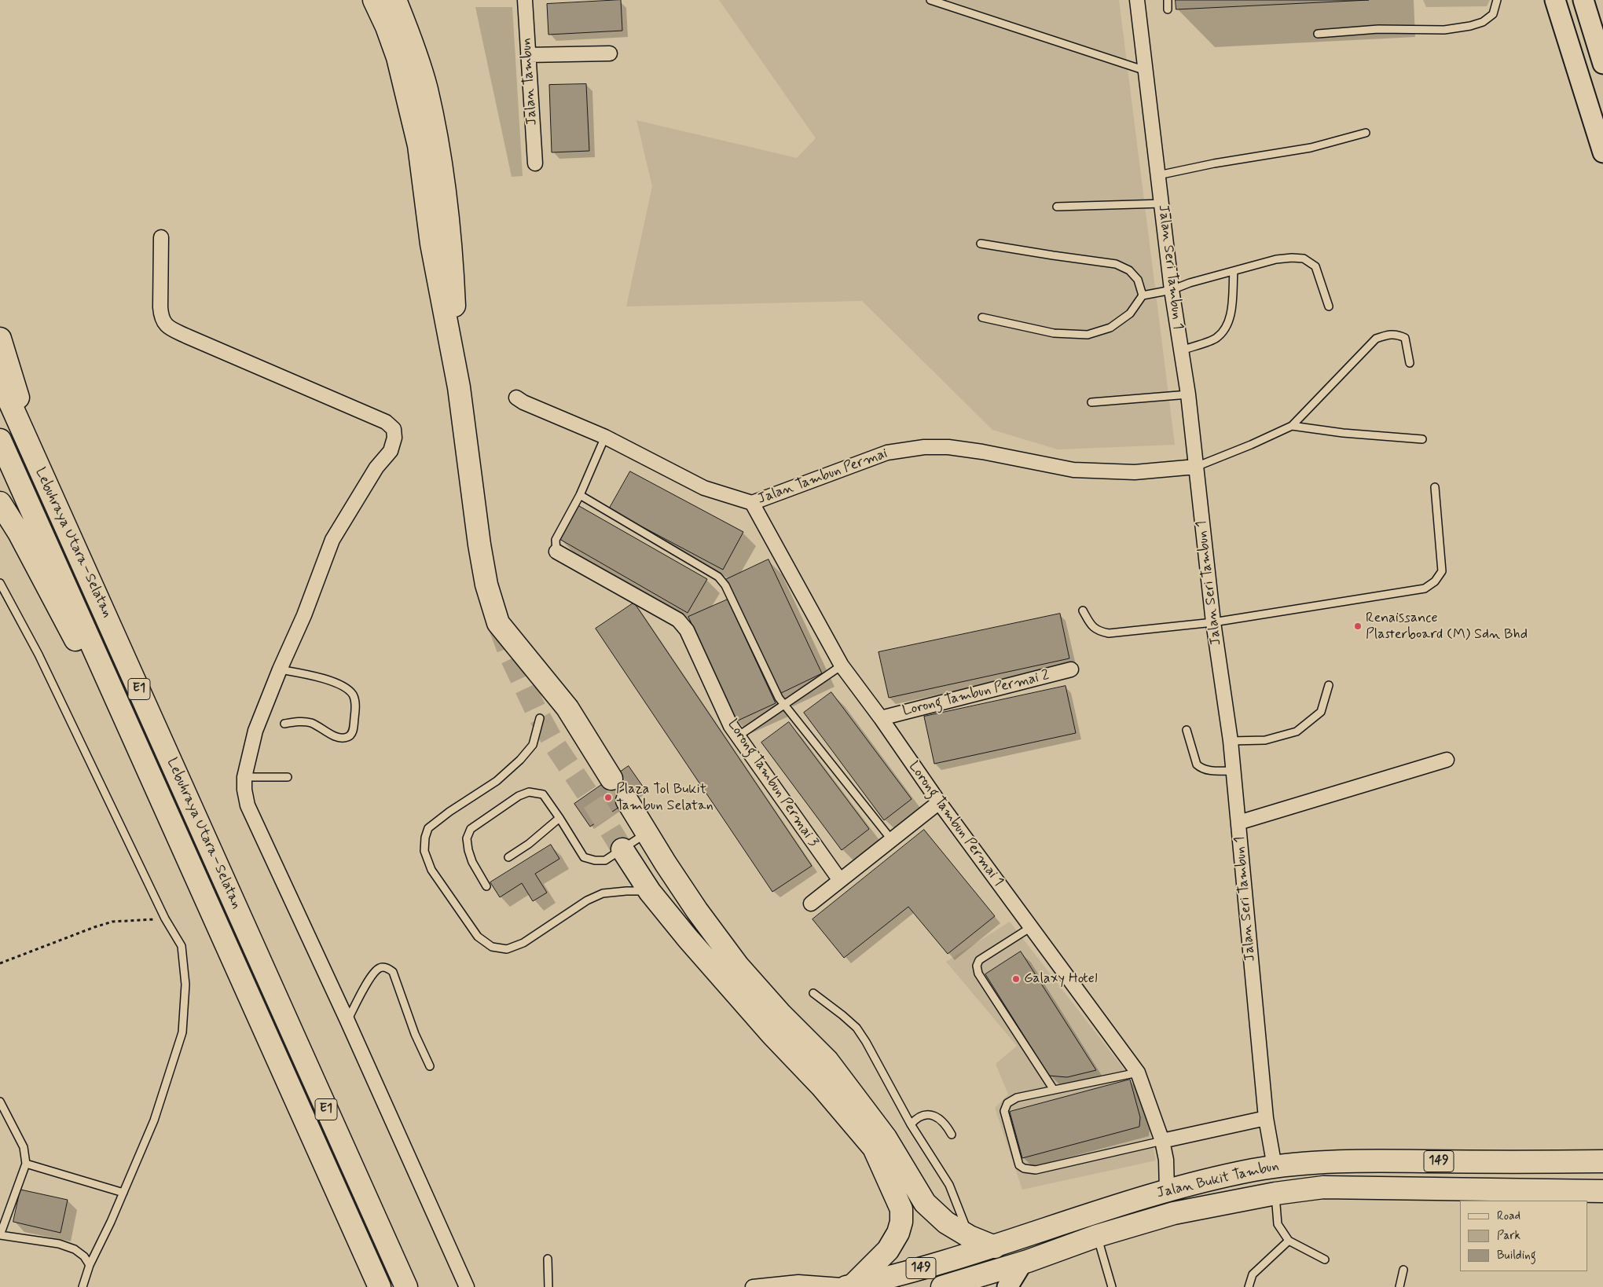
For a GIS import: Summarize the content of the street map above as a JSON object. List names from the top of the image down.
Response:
{
  "streets": {
    "main road": [
      "Lebuhraya Utara–Selatan",
      "E1",
      "149",
      "Jalan Bukit Tambun"
    ],
    "street": [
      "Jalan Tambun",
      "Jalan Seri Tambun 1",
      "Jalan Tambun Permai",
      "Lorong Tambun Permai 2",
      "Lorong Tambun Permai 3",
      "Lorong Tambun Permai 1"
    ]
  },
  "crossings": [
    ["Jalan Seri Tambun 1", "Jalan Tambun Permai"],
    ["Jalan Seri Tambun 1", "Jalan Bukit Tambun"],
    ["Jalan Tambun Permai", "Lorong Tambun Permai 1"],
    ["Lorong Tambun Permai 2", "Lorong Tambun Permai 1"],
    ["Lorong Tambun Permai 1", "Jalan Bukit Tambun"]
  ],
  "places": ["Renaissance Plasterboard (M) Sdn Bhd", "Plaza Tol Bukit Tambun Selatan", "Galaxy Hotel"],
  "legend": ["Road", "Park", "Building"]
}
